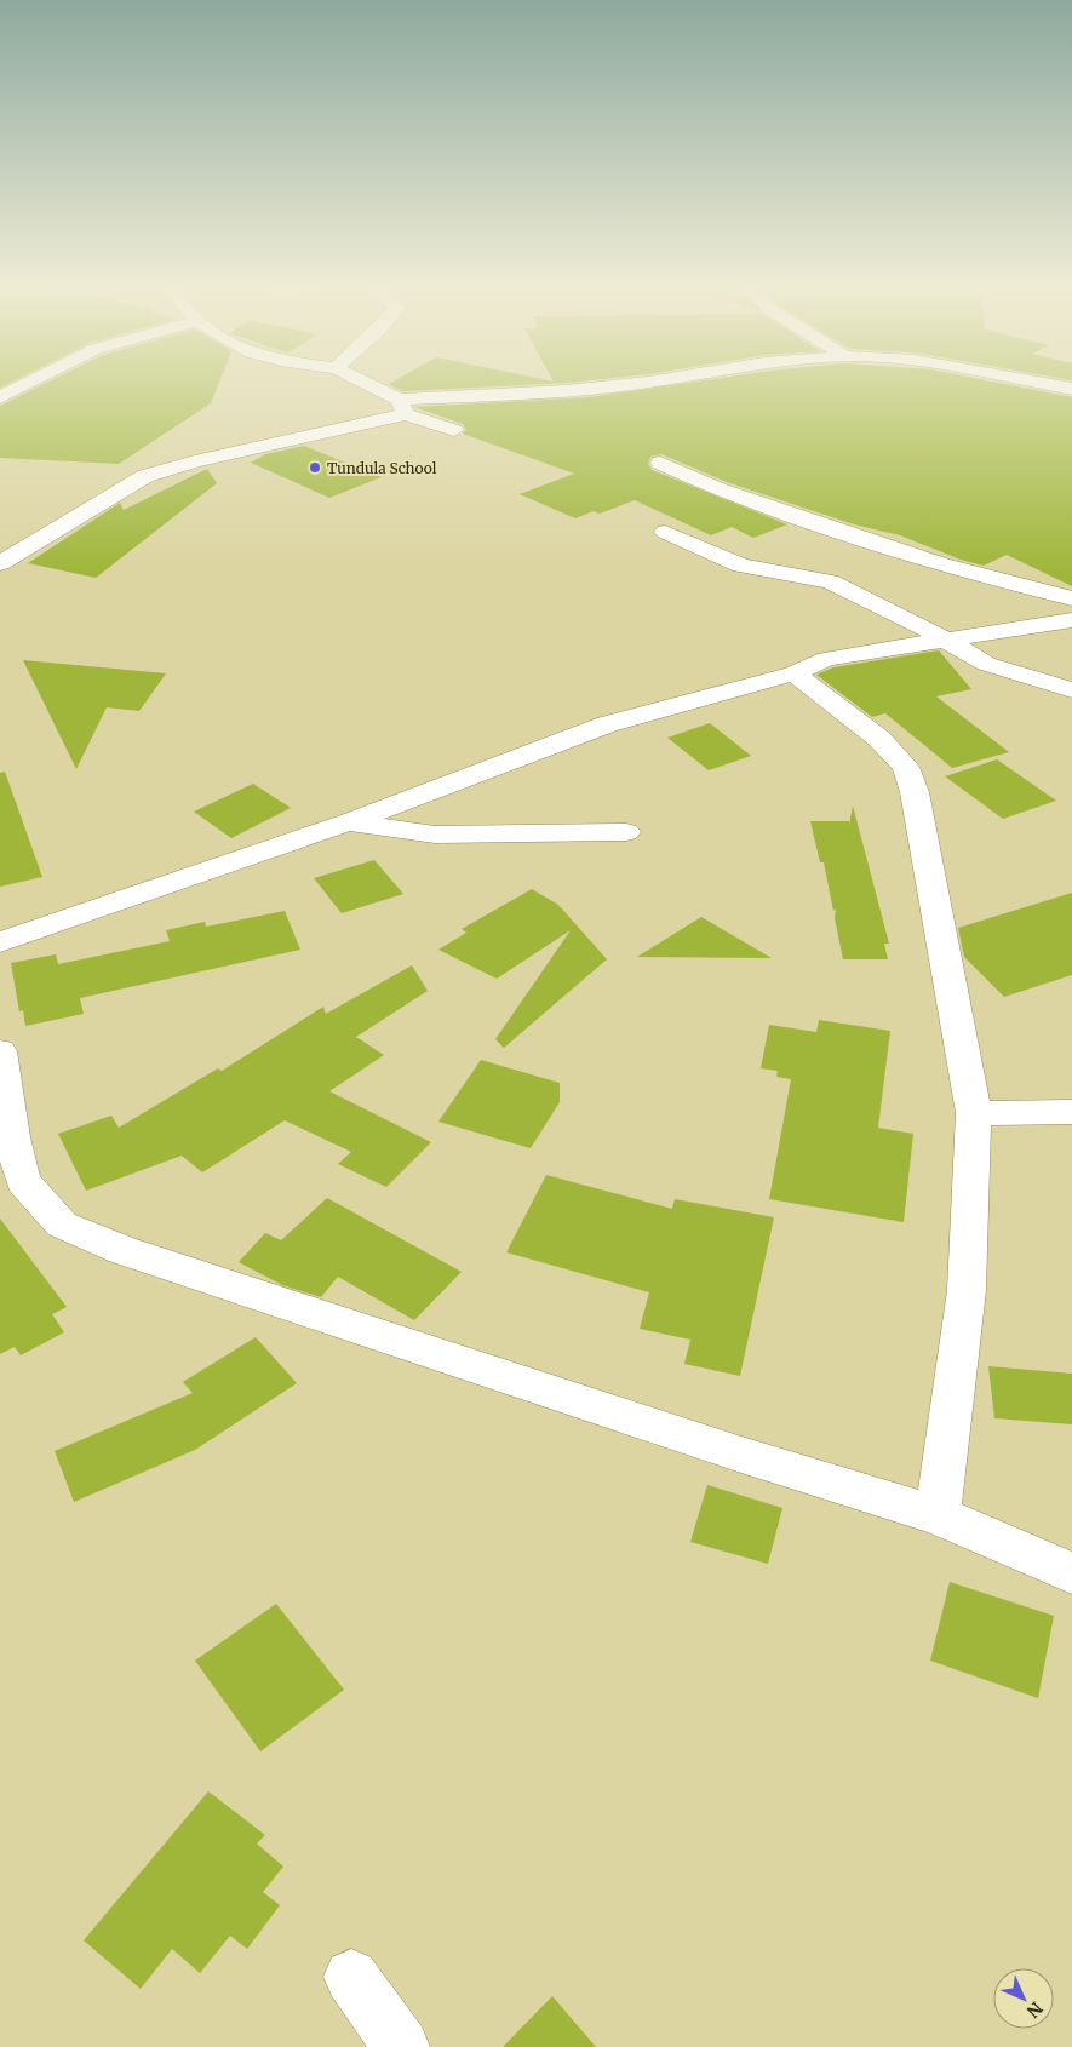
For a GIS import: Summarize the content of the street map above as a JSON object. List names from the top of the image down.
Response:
{
  "places": ["Tundula School"],
  "north": "bottom right"
}
